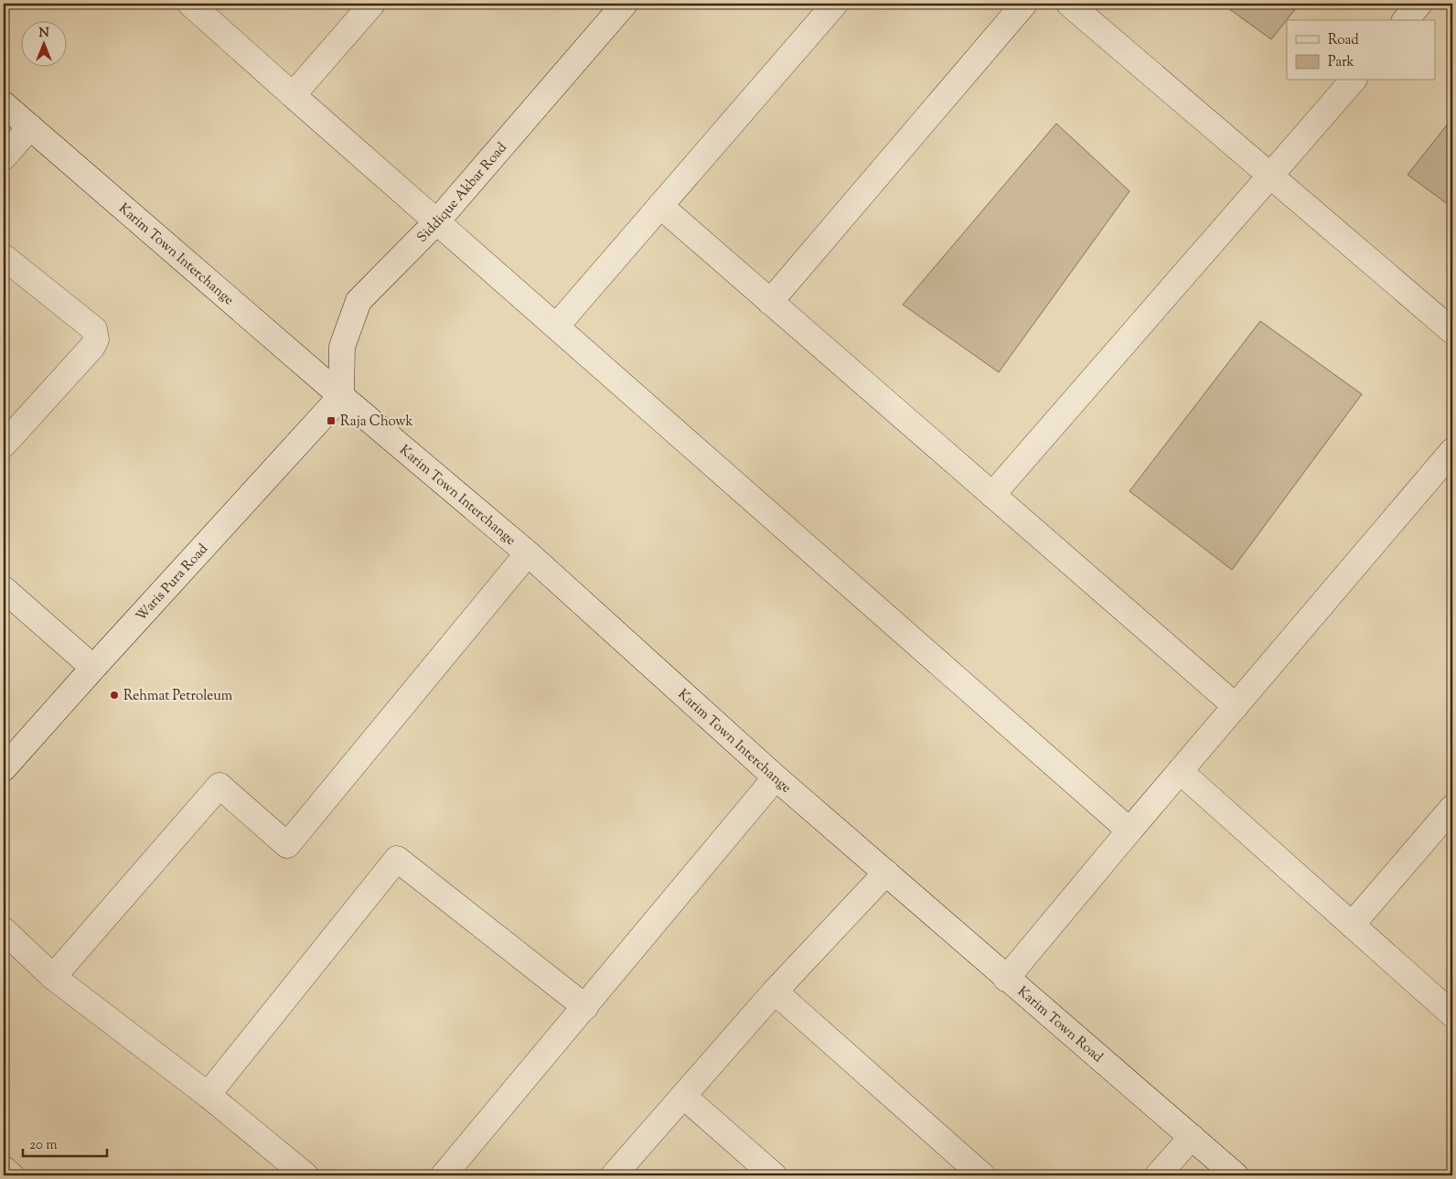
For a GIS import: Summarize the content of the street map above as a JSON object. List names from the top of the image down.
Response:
{
  "streets": {
    "street": [
      "Siddique Akbar Road",
      "Karim Town Interchange",
      "Waris Pura Road",
      "Karim Town Road"
    ]
  },
  "crossings": [
    ["Siddique Akbar Road", "Karim Town Interchange"],
    ["Siddique Akbar Road", "Waris Pura Road"],
    ["Karim Town Interchange", "Waris Pura Road"],
    ["Karim Town Interchange", "Karim Town Road"]
  ],
  "places": {
    "transit": ["Raja Chowk"],
    "other": ["Rehmat Petroleum"]
  },
  "legend": ["Road", "Park"],
  "scale_bar": "20 m",
  "north": "top"
}
